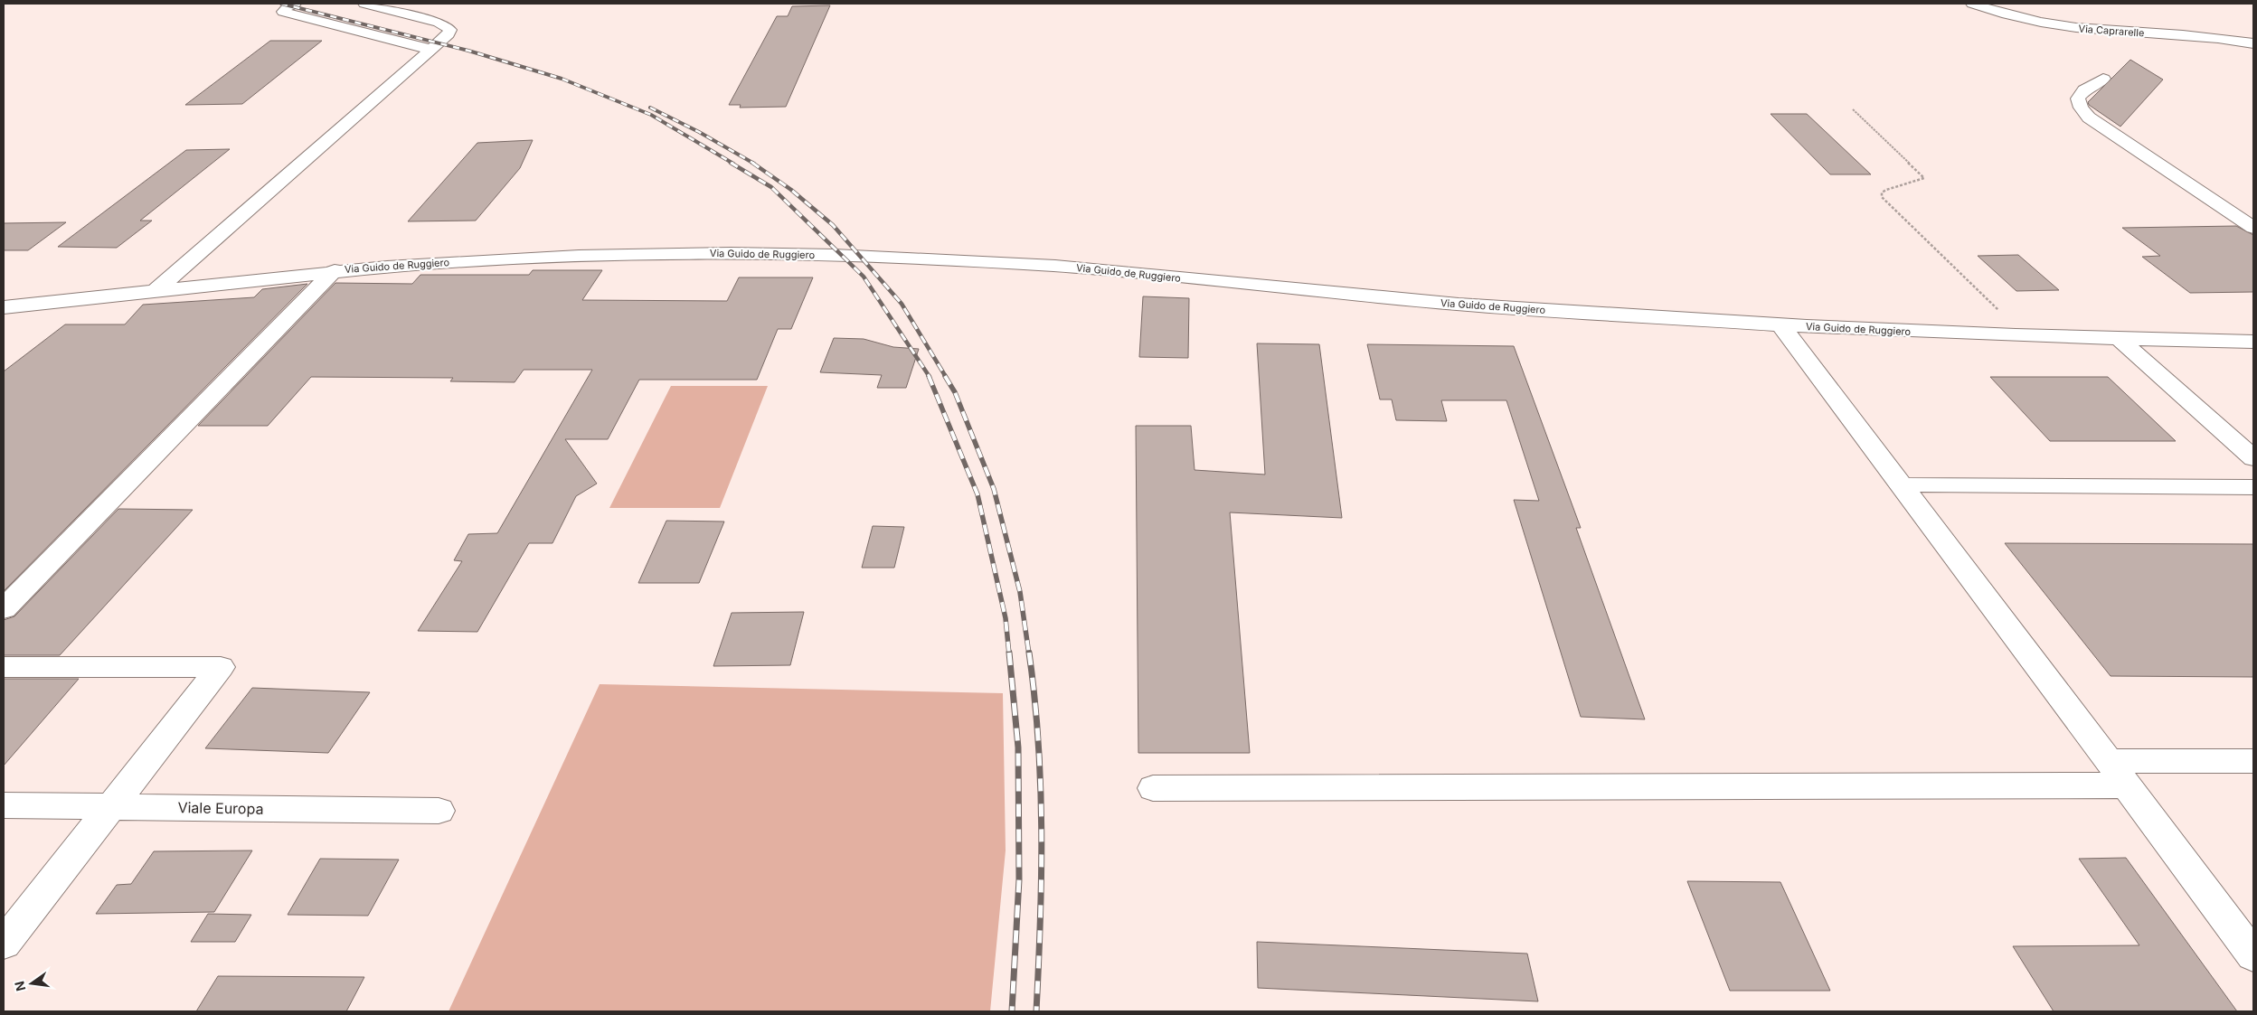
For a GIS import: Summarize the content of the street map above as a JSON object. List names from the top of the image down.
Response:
{
  "streets": {
    "street": ["Via Caprarelle", "Via Guido de Ruggiero", "Viale Europa"]
  },
  "north": "left"
}
